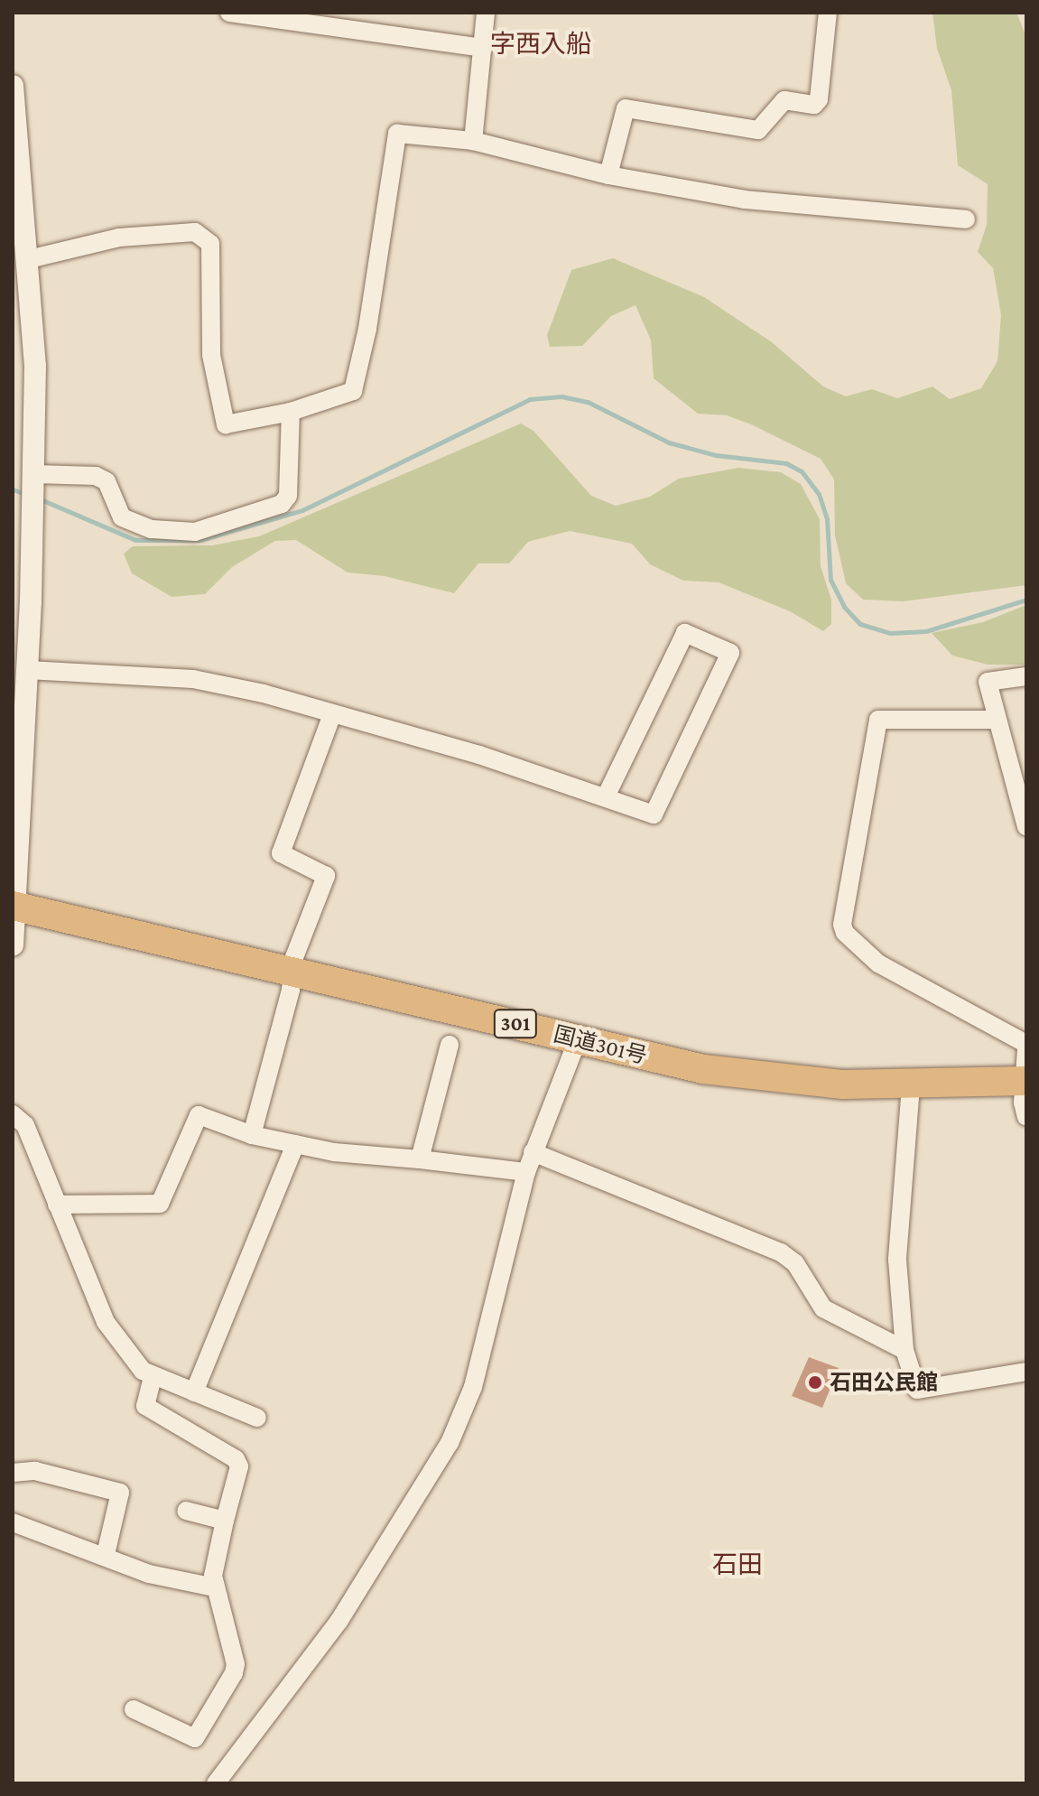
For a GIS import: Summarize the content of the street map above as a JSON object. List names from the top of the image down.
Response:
{
  "streets": {
    "highway": ["301", "国道301号"]
  },
  "districts": ["字西入船", "石田"],
  "places": ["石田公民館"]
}
